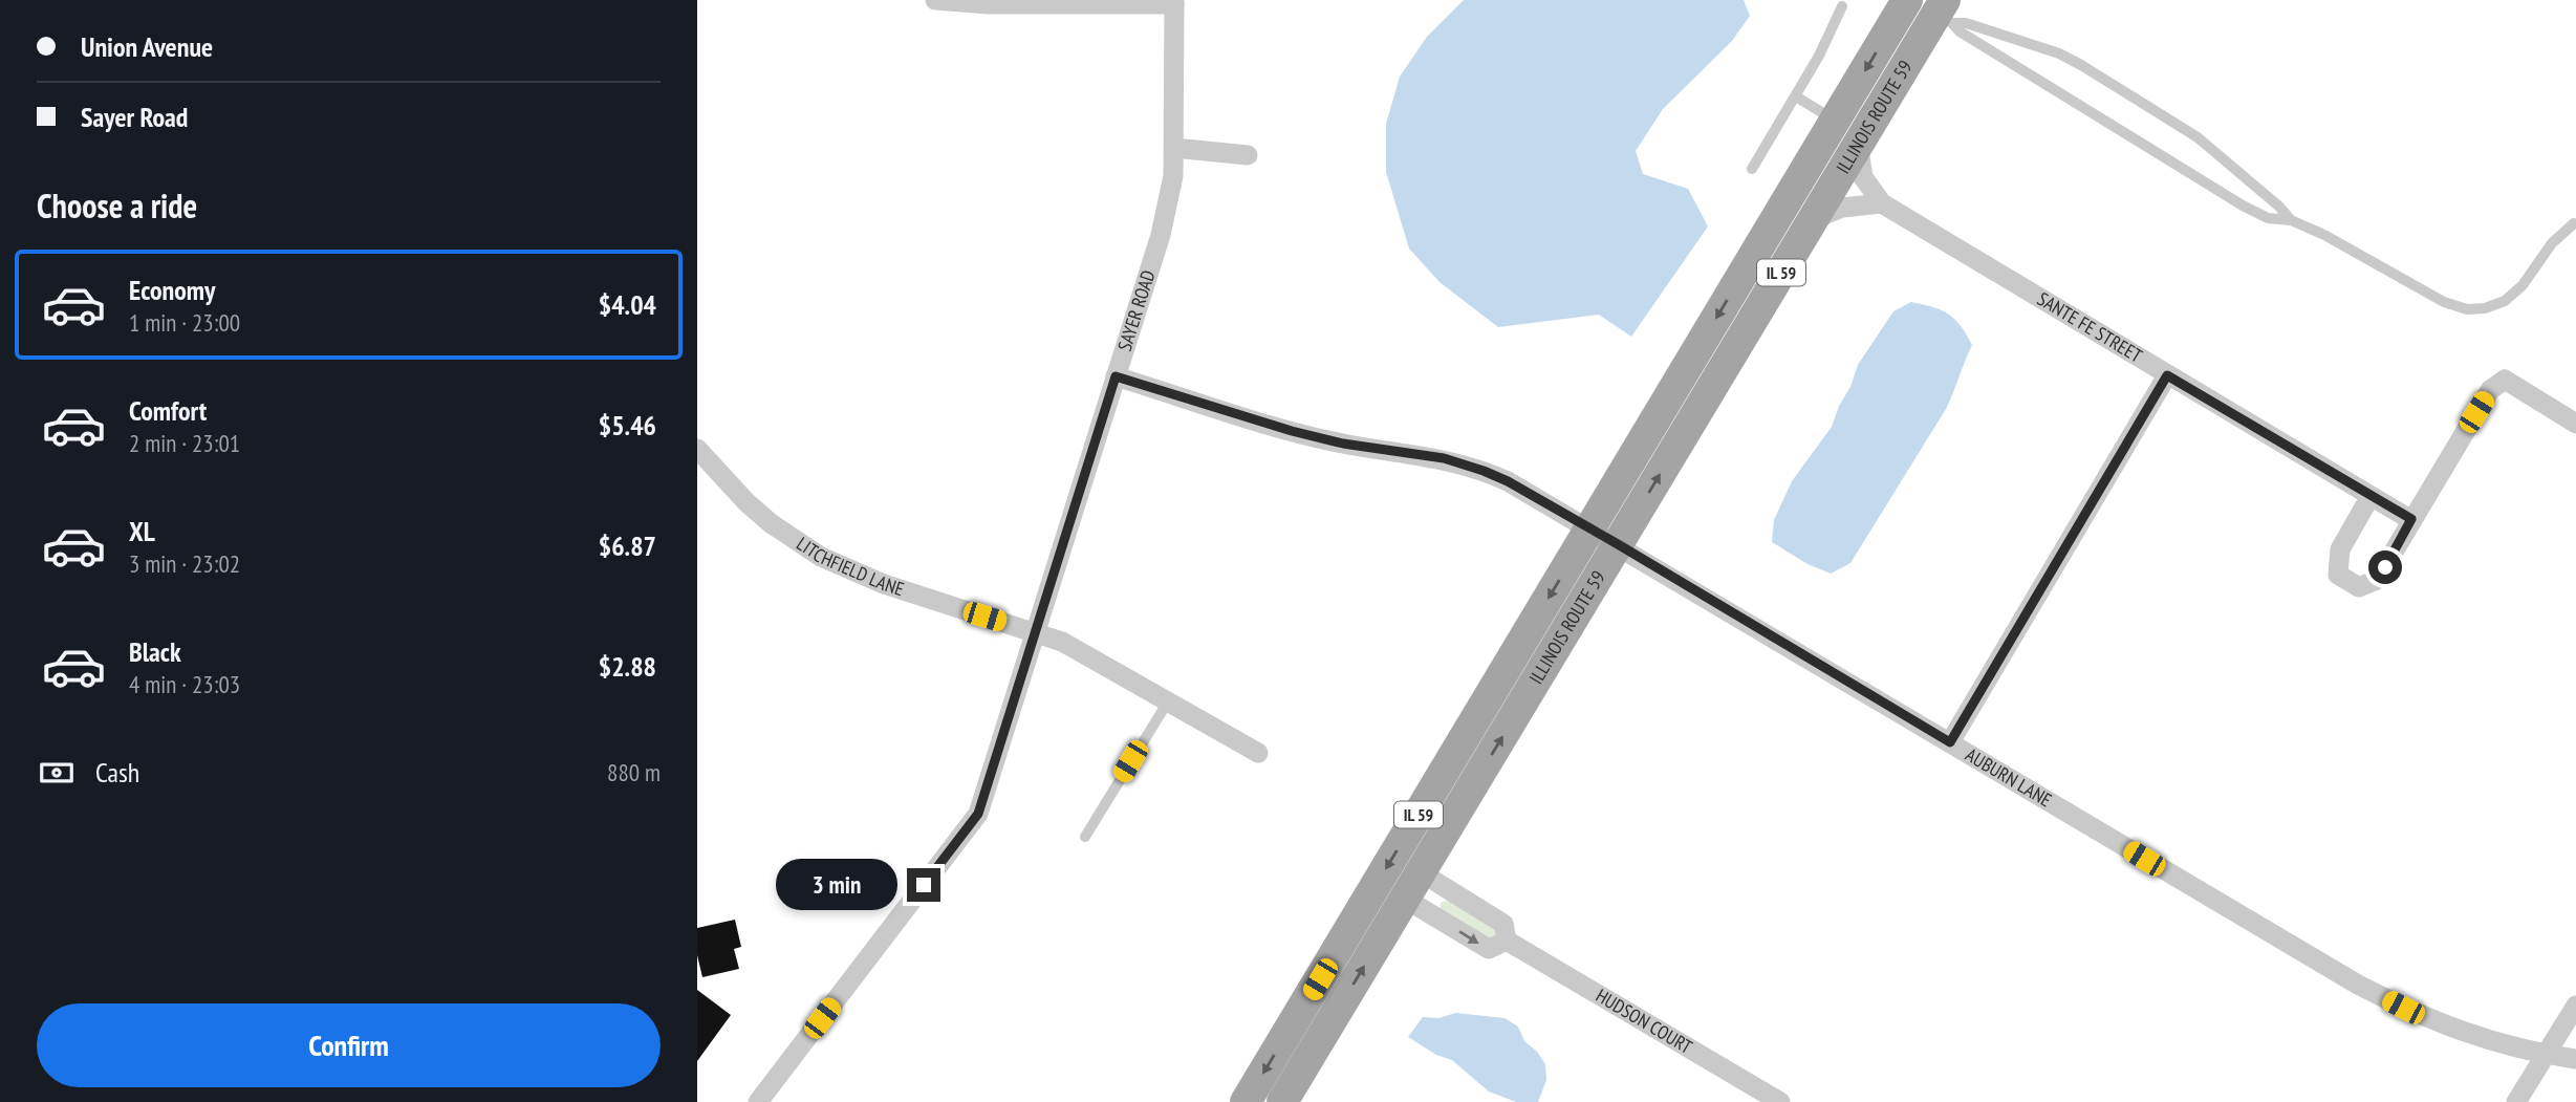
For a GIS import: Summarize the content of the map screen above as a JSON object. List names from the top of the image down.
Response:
{
  "streets": {
    "main road": ["ILLINOIS ROUTE 59", "IL 59"],
    "street": [
      "SAYER ROAD",
      "SANTE FE STREET",
      "LITCHFIELD LANE",
      "AUBURN LANE",
      "HUDSON COURT"
    ]
  },
  "crossings": [
    ["ILLINOIS ROUTE 59", "SANTE FE STREET"],
    ["ILLINOIS ROUTE 59", "AUBURN LANE"],
    ["ILLINOIS ROUTE 59", "HUDSON COURT"],
    ["SAYER ROAD", "LITCHFIELD LANE"],
    ["SAYER ROAD", "AUBURN LANE"]
  ],
  "page": {
    "banner": ["Union Avenue", "Sayer Road"],
    "heading": "Choose a ride",
    "list": [
      {
        "name": "Economy",
        "note": "1 min · 23:00",
        "value": "$4.04"
      },
      {
        "name": "Comfort",
        "note": "2 min · 23:01",
        "value": "$5.46"
      },
      {
        "name": "XL",
        "note": "3 min · 23:02",
        "value": "$6.87"
      },
      {
        "name": "Black",
        "note": "4 min · 23:03",
        "value": "$2.88"
      }
    ],
    "pay": ["Cash", "880 m"],
    "bubble": "3 min",
    "buttons": "Confirm"
  }
}
